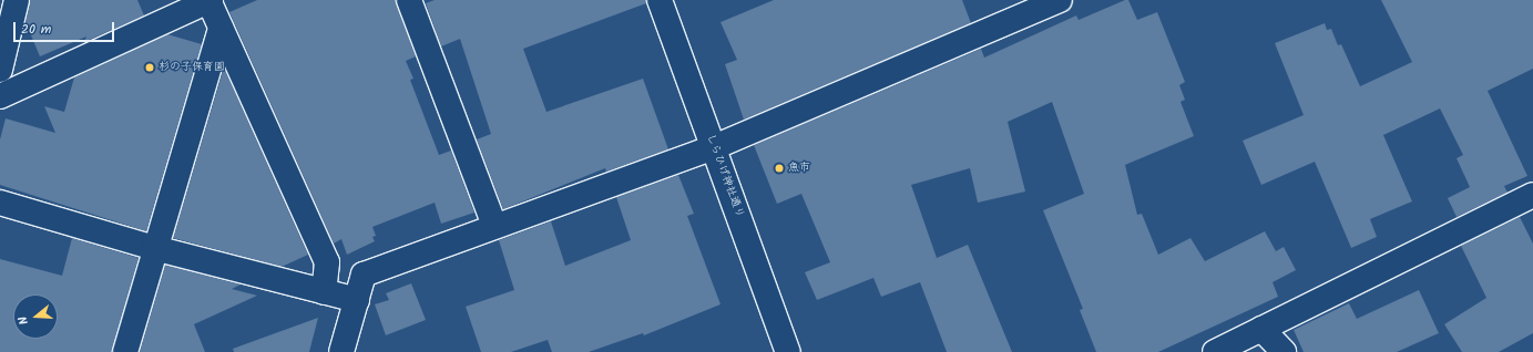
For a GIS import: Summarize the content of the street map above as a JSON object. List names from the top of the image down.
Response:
{
  "streets": {
    "street": ["しらひげ神社通り"]
  },
  "places": ["杉の子保育園", "魚市"],
  "scale_bar": "20 m",
  "north": "left"
}
